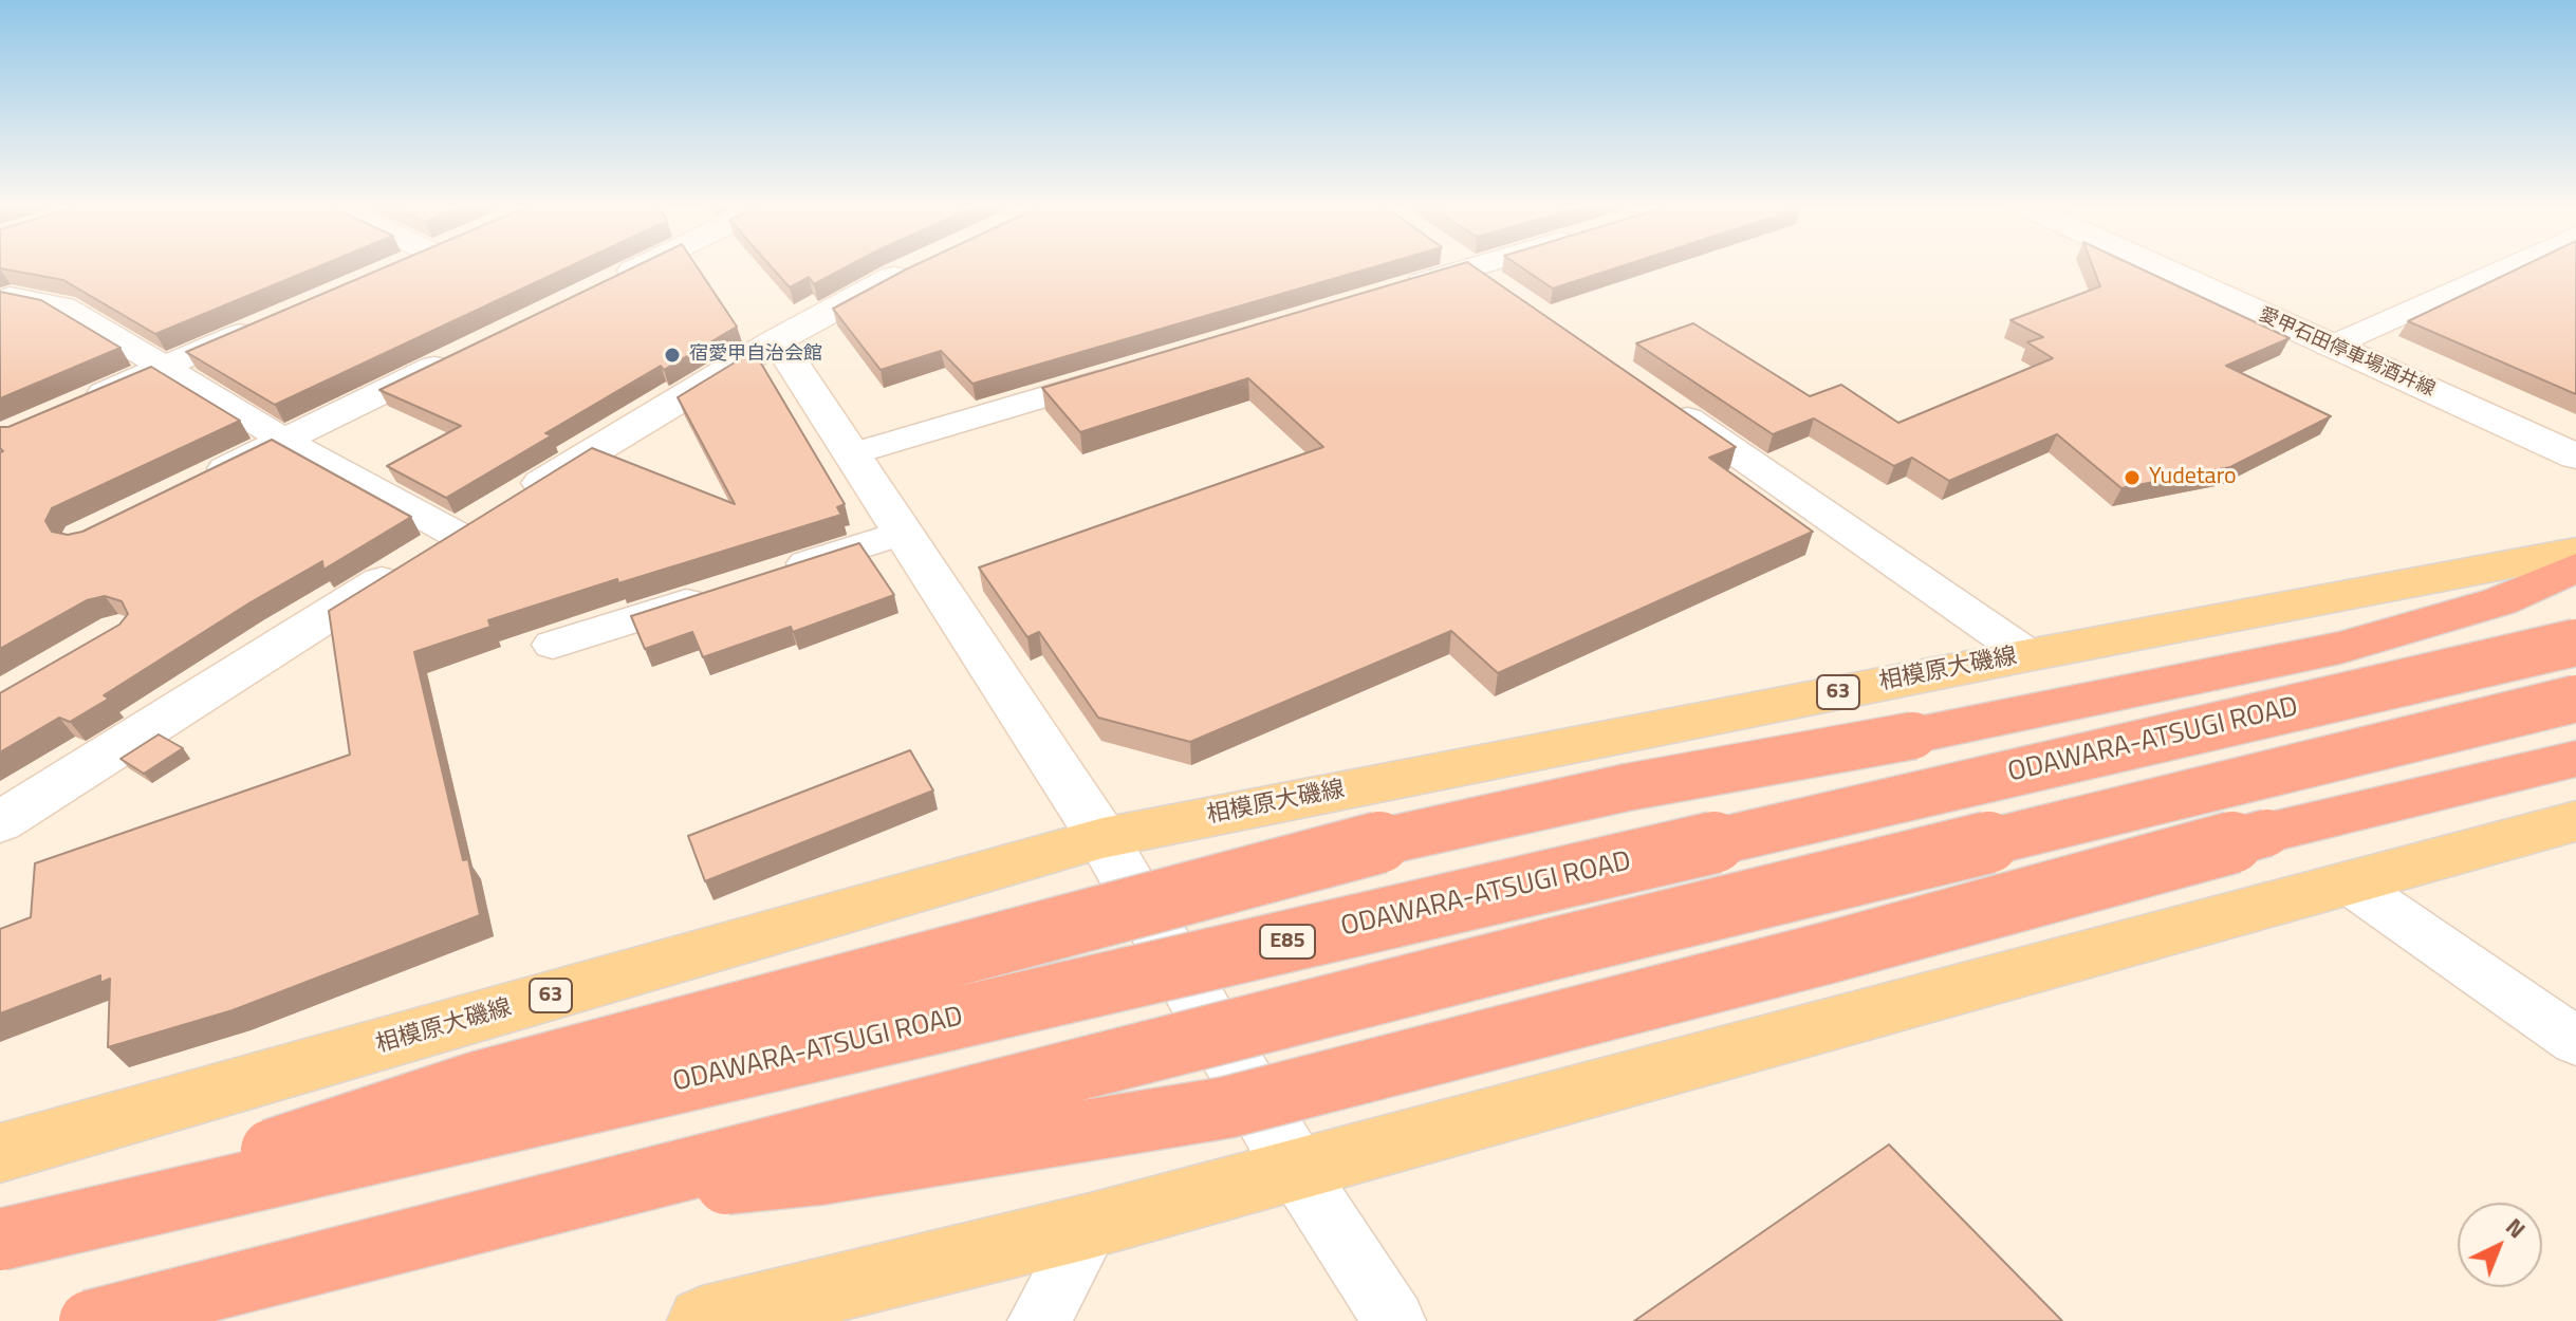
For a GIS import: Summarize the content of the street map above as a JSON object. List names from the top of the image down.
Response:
{
  "streets": {
    "highway": ["ODAWARA-ATSUGI ROAD", "E85"],
    "main road": ["相模原大磯線", "63"],
    "street": ["愛甲石田停車場酒井線"]
  },
  "places": ["宿愛甲自治会館", "Yudetaro"],
  "north": "top right"
}
